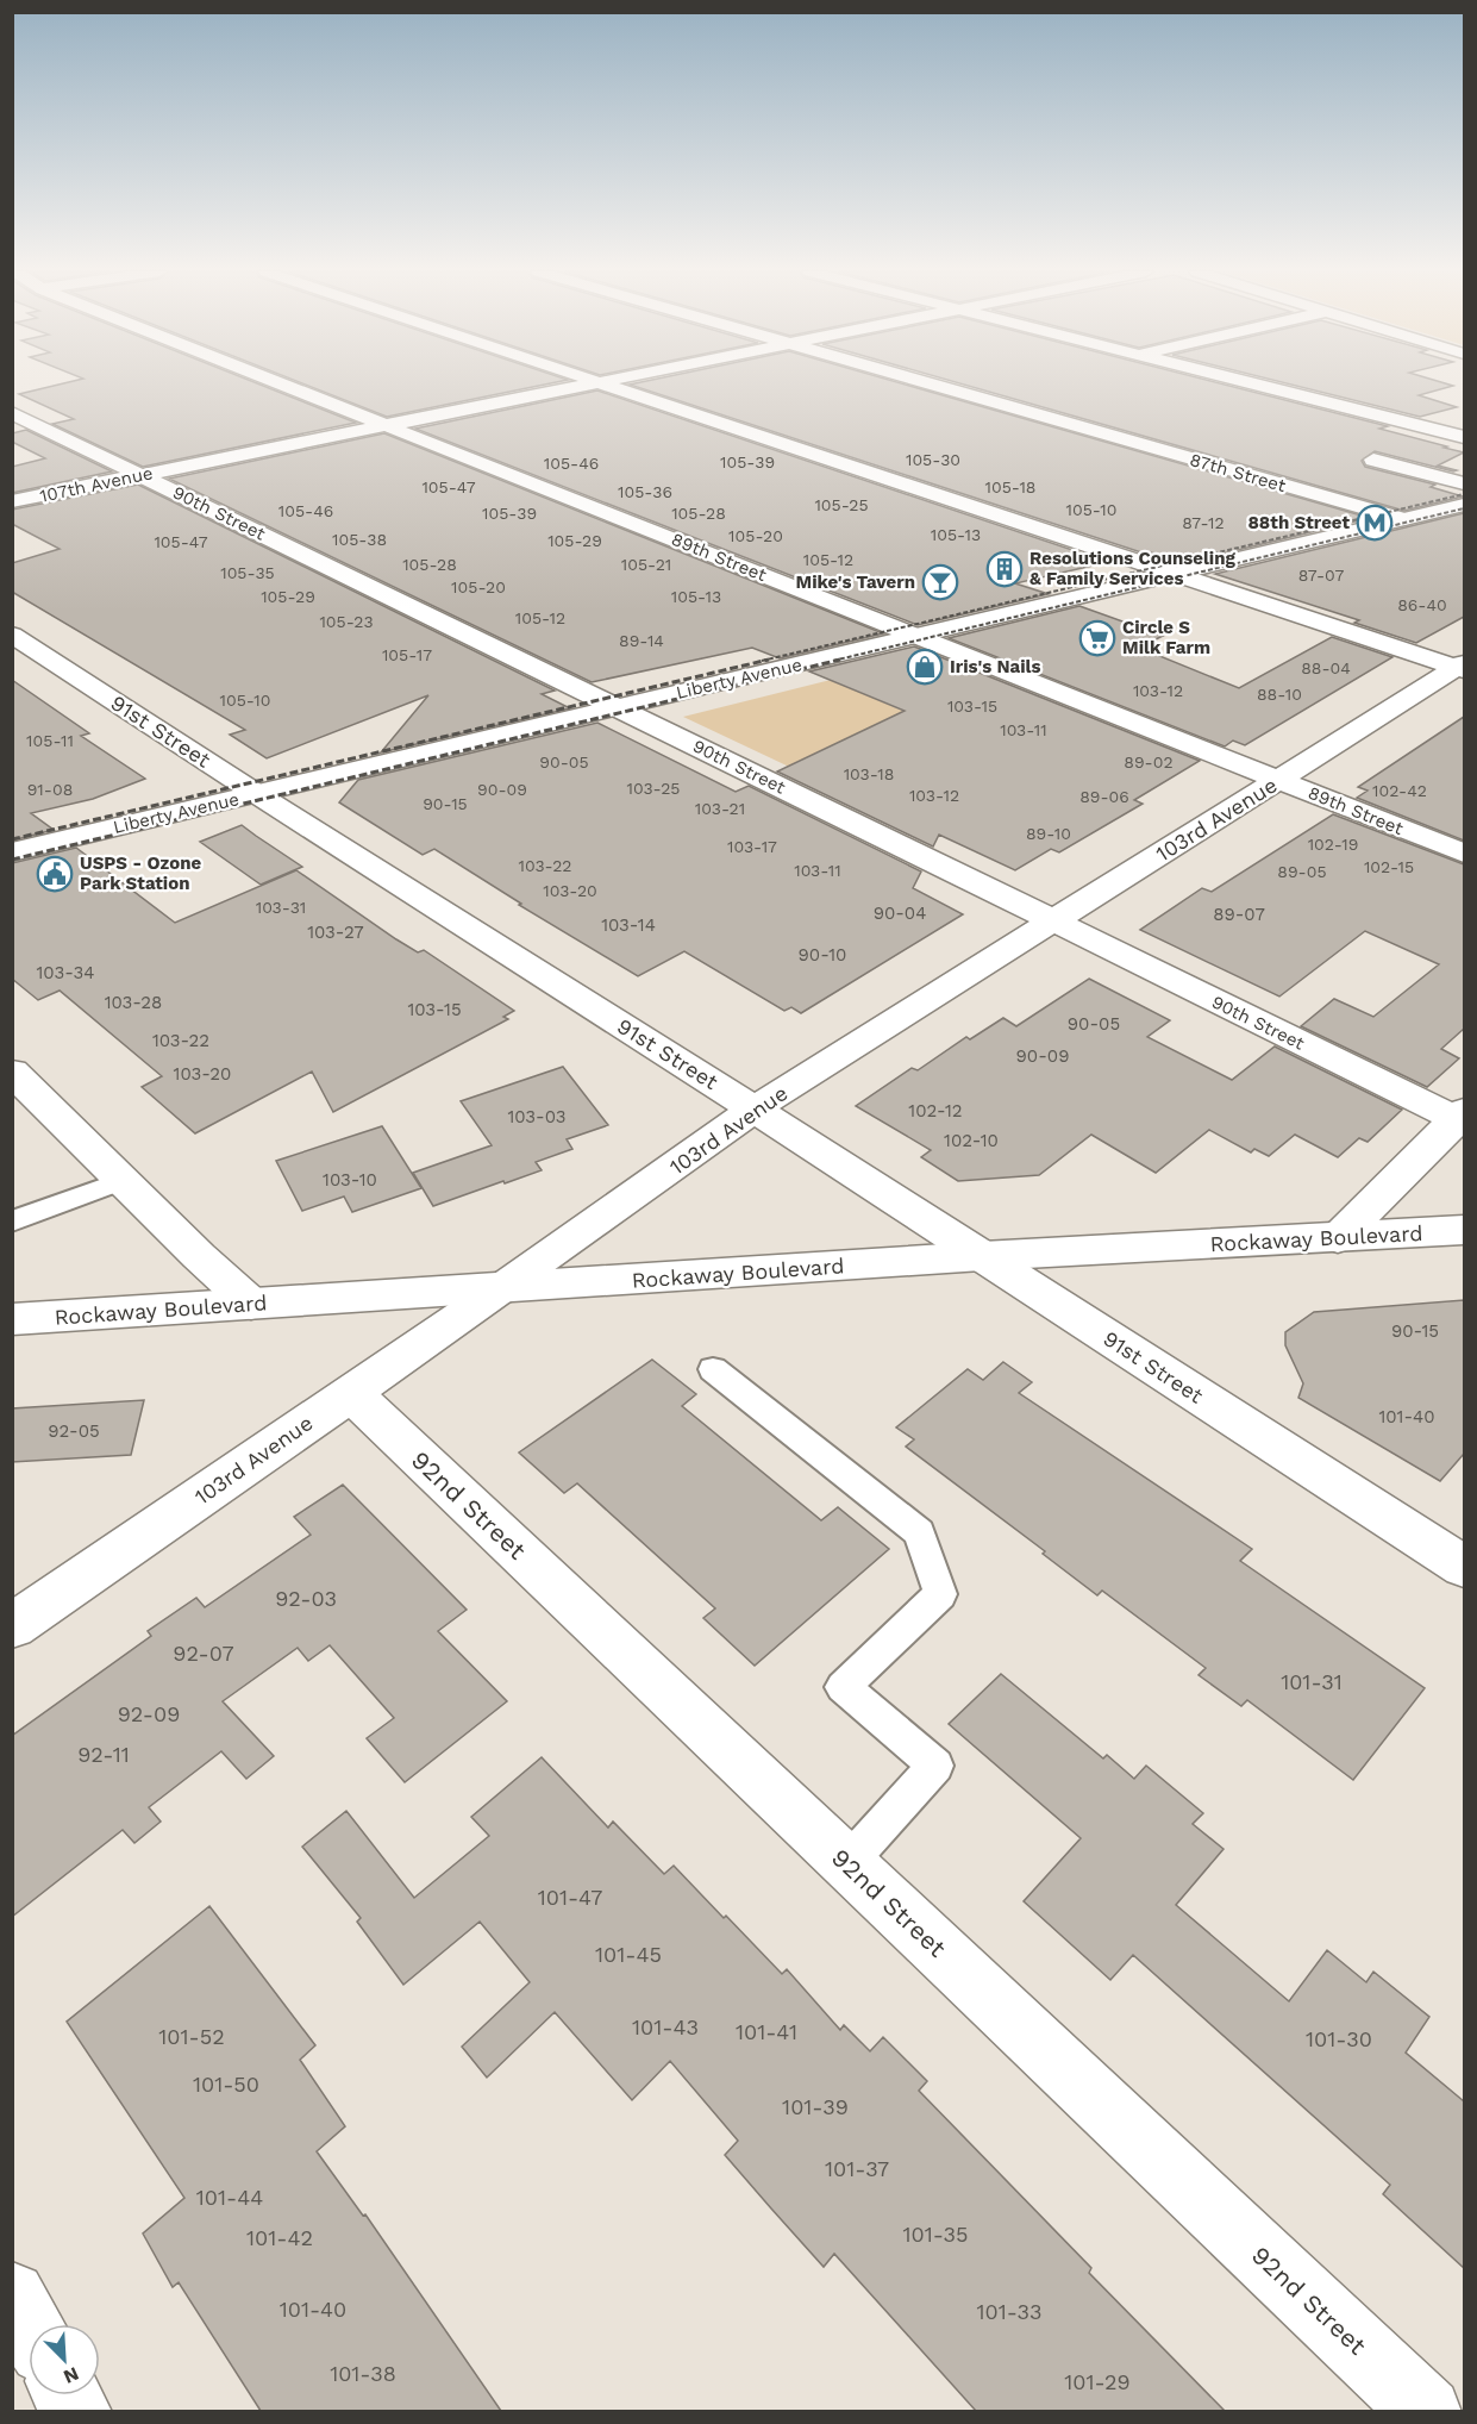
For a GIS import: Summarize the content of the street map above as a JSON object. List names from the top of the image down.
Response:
{
  "streets": {
    "street": [
      "87th Street",
      "107th Avenue",
      "90th Street",
      "89th Street",
      "Liberty Avenue",
      "91st Street",
      "103rd Avenue",
      "Rockaway Boulevard",
      "92nd Street"
    ]
  },
  "crossings": [
    ["87th Street", "Liberty Avenue"],
    ["107th Avenue", "90th Street"],
    ["107th Avenue", "89th Street"],
    ["90th Street", "Liberty Avenue"],
    ["90th Street", "103rd Avenue"],
    ["89th Street", "Liberty Avenue"],
    ["89th Street", "103rd Avenue"],
    ["Liberty Avenue", "91st Street"],
    ["91st Street", "103rd Avenue"],
    ["91st Street", "Rockaway Boulevard"],
    ["103rd Avenue", "Rockaway Boulevard"],
    ["103rd Avenue", "92nd Street"]
  ],
  "places": {
    "metro station": ["88th Street"],
    "building": ["Resolutions Counseling & Family Services"],
    "bar": ["Mike's Tavern"],
    "supermarket": ["Circle S Milk Farm"],
    "shop": ["Iris's Nails"],
    "public building": ["USPS - Ozone Park Station"]
  },
  "house_numbers": [
    "105-30",
    "105-39",
    "105-46",
    "105-47",
    "105-18",
    "105-36",
    "105-25",
    "105-10",
    "105-46",
    "105-39",
    "105-28",
    "87-12",
    "105-13",
    "105-20",
    "105-38",
    "105-29",
    "105-47",
    "105-12",
    "105-28",
    "105-21",
    "105-35",
    "87-07",
    "105-20",
    "105-29",
    "105-13",
    "86-40",
    "105-12",
    "105-23",
    "89-14",
    "105-17",
    "88-04",
    "103-12",
    "88-10",
    "105-10",
    "103-15",
    "103-11",
    "105-11",
    "90-05",
    "89-02",
    "103-18",
    "103-25",
    "91-08",
    "90-09",
    "102-42",
    "103-12",
    "89-06",
    "90-15",
    "103-21",
    "89-10",
    "102-19",
    "103-17",
    "103-22",
    "102-15",
    "103-11",
    "89-05",
    "103-20",
    "103-31",
    "90-04",
    "89-07",
    "103-14",
    "103-27",
    "90-10",
    "103-34",
    "103-28",
    "103-15",
    "90-05",
    "103-22",
    "90-09",
    "103-20",
    "102-12",
    "103-03",
    "102-10",
    "103-10",
    "90-15",
    "101-40",
    "92-05",
    "92-03",
    "92-07",
    "101-31",
    "92-09",
    "92-11",
    "101-47",
    "101-45",
    "101-43",
    "101-41",
    "101-52",
    "101-30",
    "101-50",
    "101-39",
    "101-37",
    "101-44",
    "101-35",
    "101-42",
    "101-40",
    "101-33",
    "101-38",
    "101-29"
  ],
  "north": "bottom right"
}
